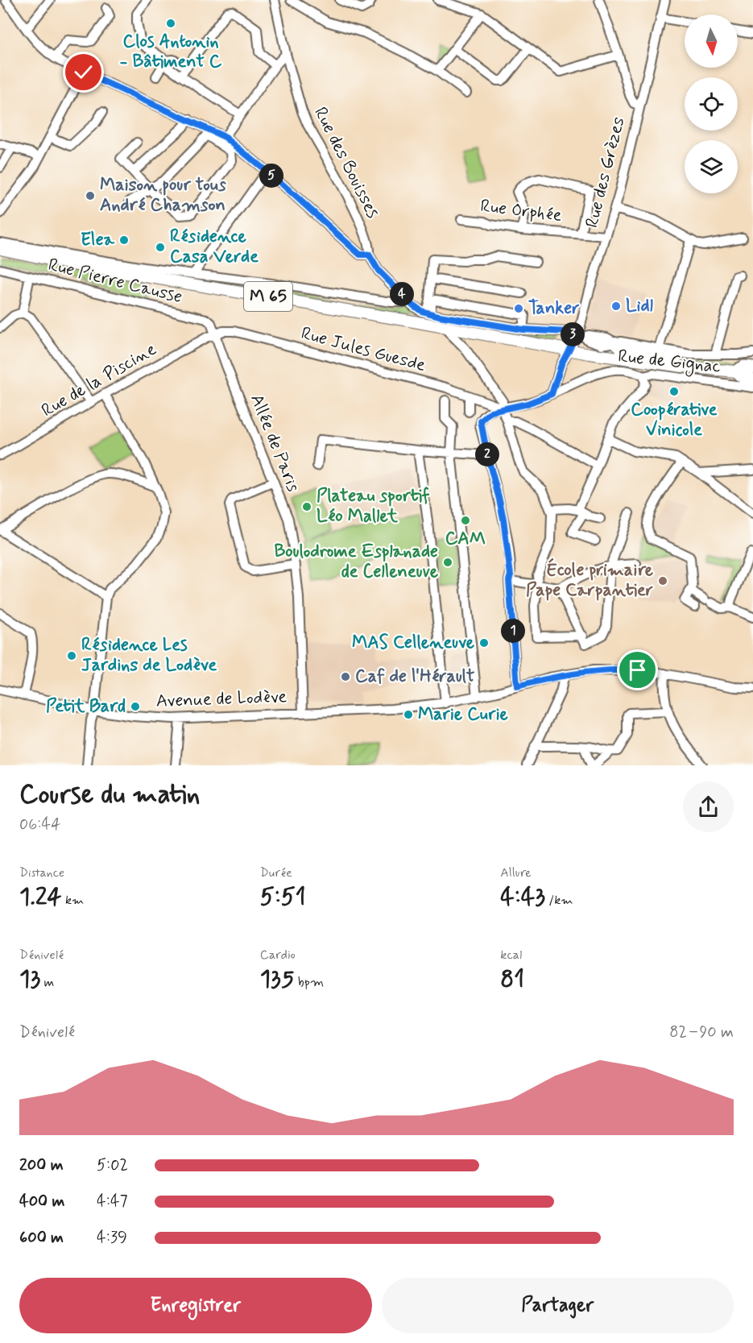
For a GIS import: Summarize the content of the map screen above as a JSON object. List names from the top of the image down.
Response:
{
  "streets": {
    "main road": ["M 65"],
    "street": [
      "Rue des Bouisses",
      "Rue des Grèzes",
      "Rue Orphée",
      "Rue Pierre Causse",
      "Rue Jules Guesde",
      "Rue de Gignac",
      "Rue de la Piscine",
      "Allée de Paris",
      "Avenue de Lodève"
    ]
  },
  "crossings": [
    ["Rue des Grèzes", "Rue Orphée"],
    ["Rue des Grèzes", "M 65"],
    ["Rue des Grèzes", "Rue de Gignac"],
    ["Rue Pierre Causse", "Rue Jules Guesde"],
    ["Rue Pierre Causse", "Rue de la Piscine"],
    ["Rue Pierre Causse", "Allée de Paris"],
    ["Rue Jules Guesde", "Rue de Gignac"],
    ["Rue Jules Guesde", "Rue de la Piscine"],
    ["Rue Jules Guesde", "Allée de Paris"],
    ["Rue de la Piscine", "Allée de Paris"],
    ["Allée de Paris", "Avenue de Lodève"]
  ],
  "places": [
    "Clos Antonin - Bâtiment C",
    "Maison pour tous André Chamson",
    "Elea",
    "Résidence Casa Verde",
    "Lidl",
    "Tanker",
    "Coopérative Vinicole",
    "Plateau sportif Léo Mallet",
    "CAM",
    "Boulodrome Esplanade de Celleneuve",
    "École primaire Pape Carpantier",
    "MAS Celleneuve",
    "Résidence Les Jardins de Lodève",
    "Caf de l'Hérault",
    "Petit Bard",
    "Marie Curie"
  ],
  "north": "bottom",
  "page": {
    "pins": [
      "5",
      "4",
      "3",
      "2",
      "1"
    ],
    "heading": ["Course du matin", "06:44"],
    "stats": [
      ["Distance", "1.24 km"],
      ["Durée", "5:51"],
      ["Allure", "4:43 /km"],
      ["Dénivelé", "13 m"],
      ["Cardio", "135 bpm"],
      ["kcal", "81"]
    ],
    "chart": ["Dénivelé", "82–90 m"],
    "list": [
      {
        "name": "200 m",
        "note": "5:02"
      },
      {
        "name": "400 m",
        "note": "4:47"
      },
      {
        "name": "600 m",
        "note": "4:39"
      }
    ],
    "buttons": ["Enregistrer", "Partager"]
  }
}
